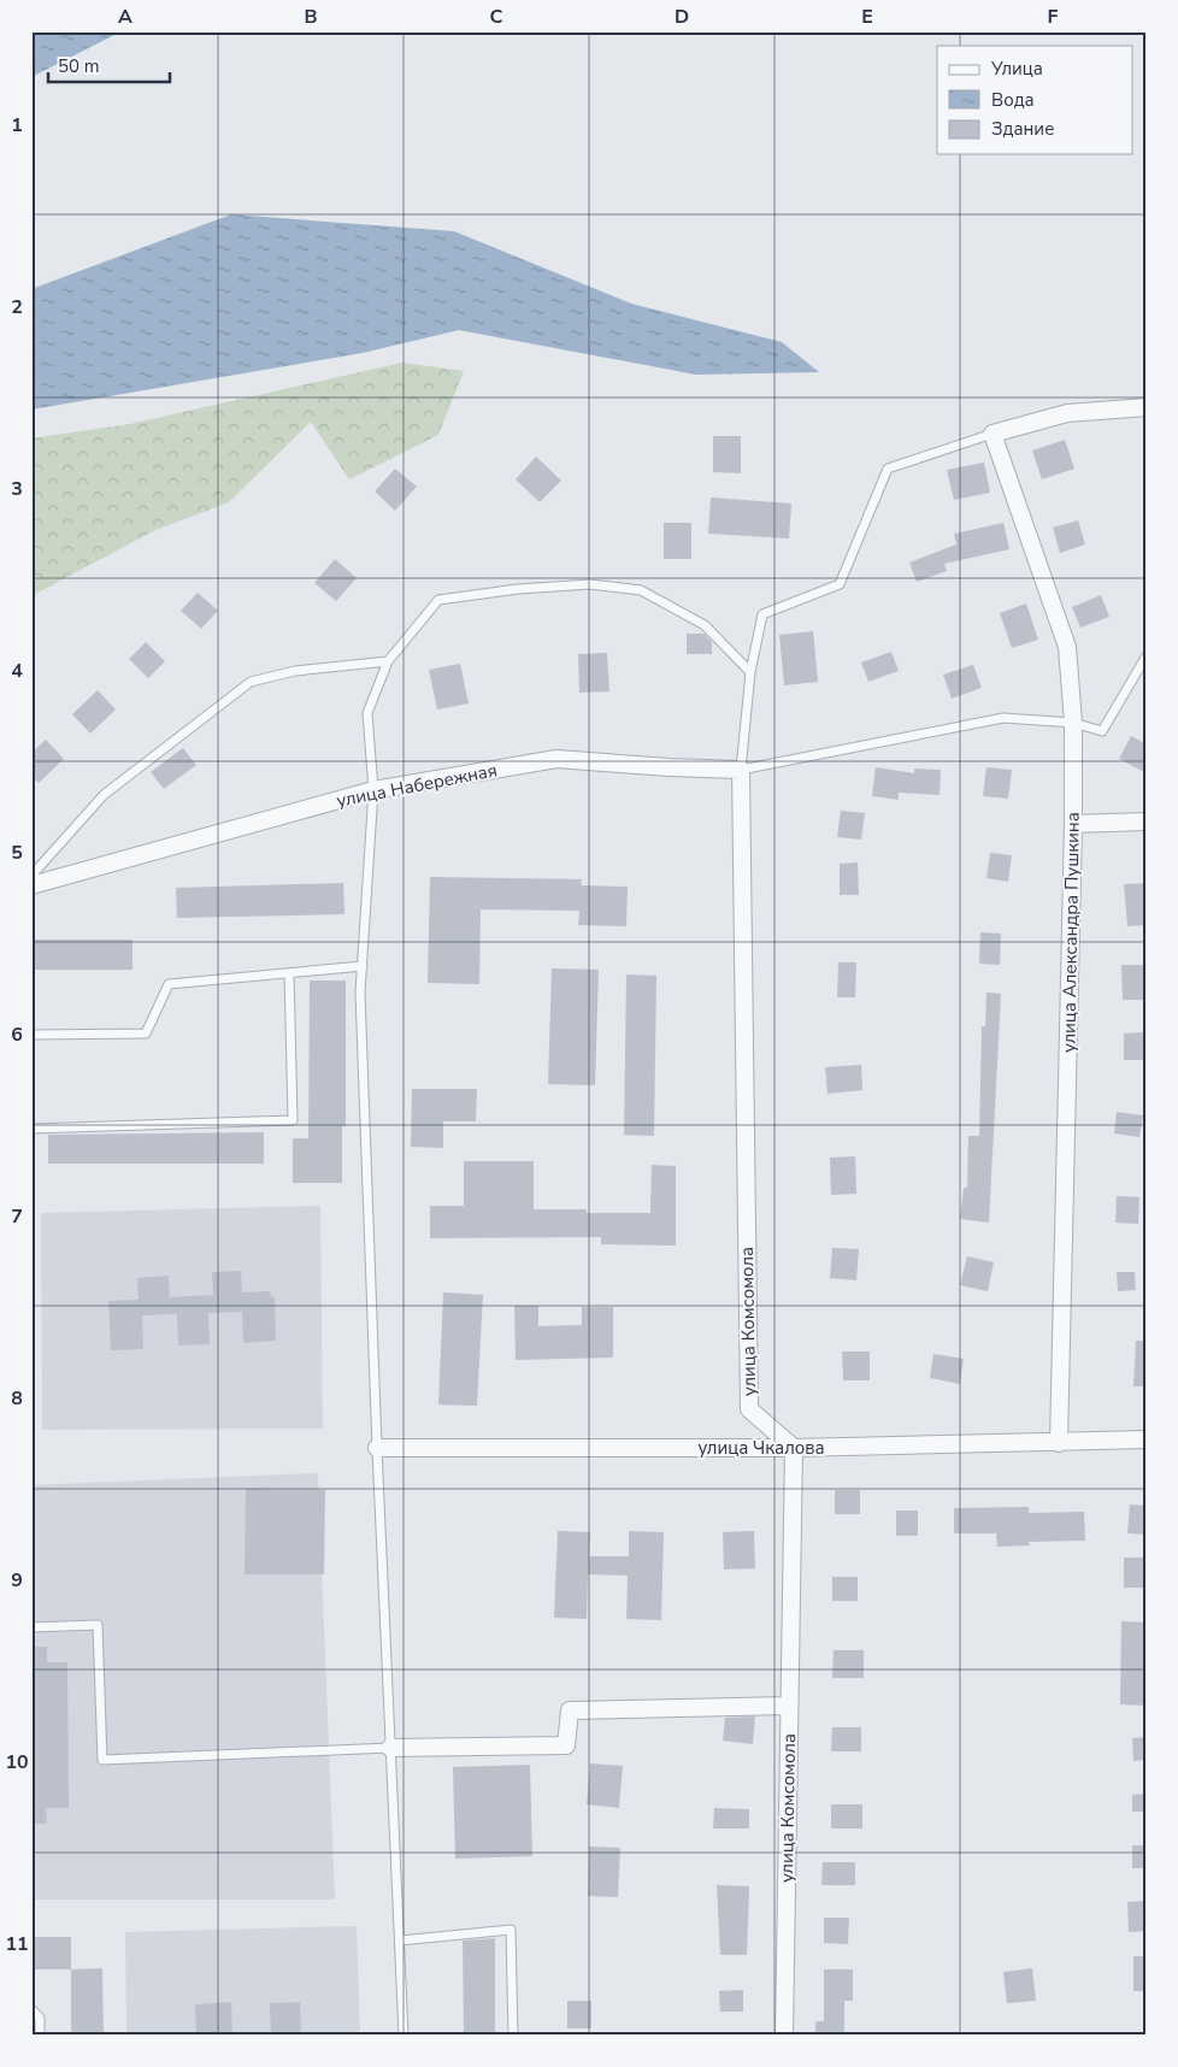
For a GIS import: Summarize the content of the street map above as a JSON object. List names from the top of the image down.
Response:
{
  "streets": {
    "street": [
      "улица Набережная",
      "улица Александра Пушкина",
      "улица Комсомола",
      "улица Чкалова"
    ]
  },
  "crossings": [
    ["улица Набережная", "улица Комсомола"],
    ["улица Александра Пушкина", "улица Чкалова"],
    ["улица Комсомола", "улица Чкалова"]
  ],
  "legend": ["Улица", "Вода", "Здание"],
  "scale_bar": "50 m",
  "grid": {
    "columns": [
      "A",
      "B",
      "C",
      "D",
      "E",
      "F"
    ],
    "rows": [
      "1",
      "2",
      "3",
      "4",
      "5",
      "6",
      "7",
      "8",
      "9",
      "10",
      "11"
    ]
  }
}
